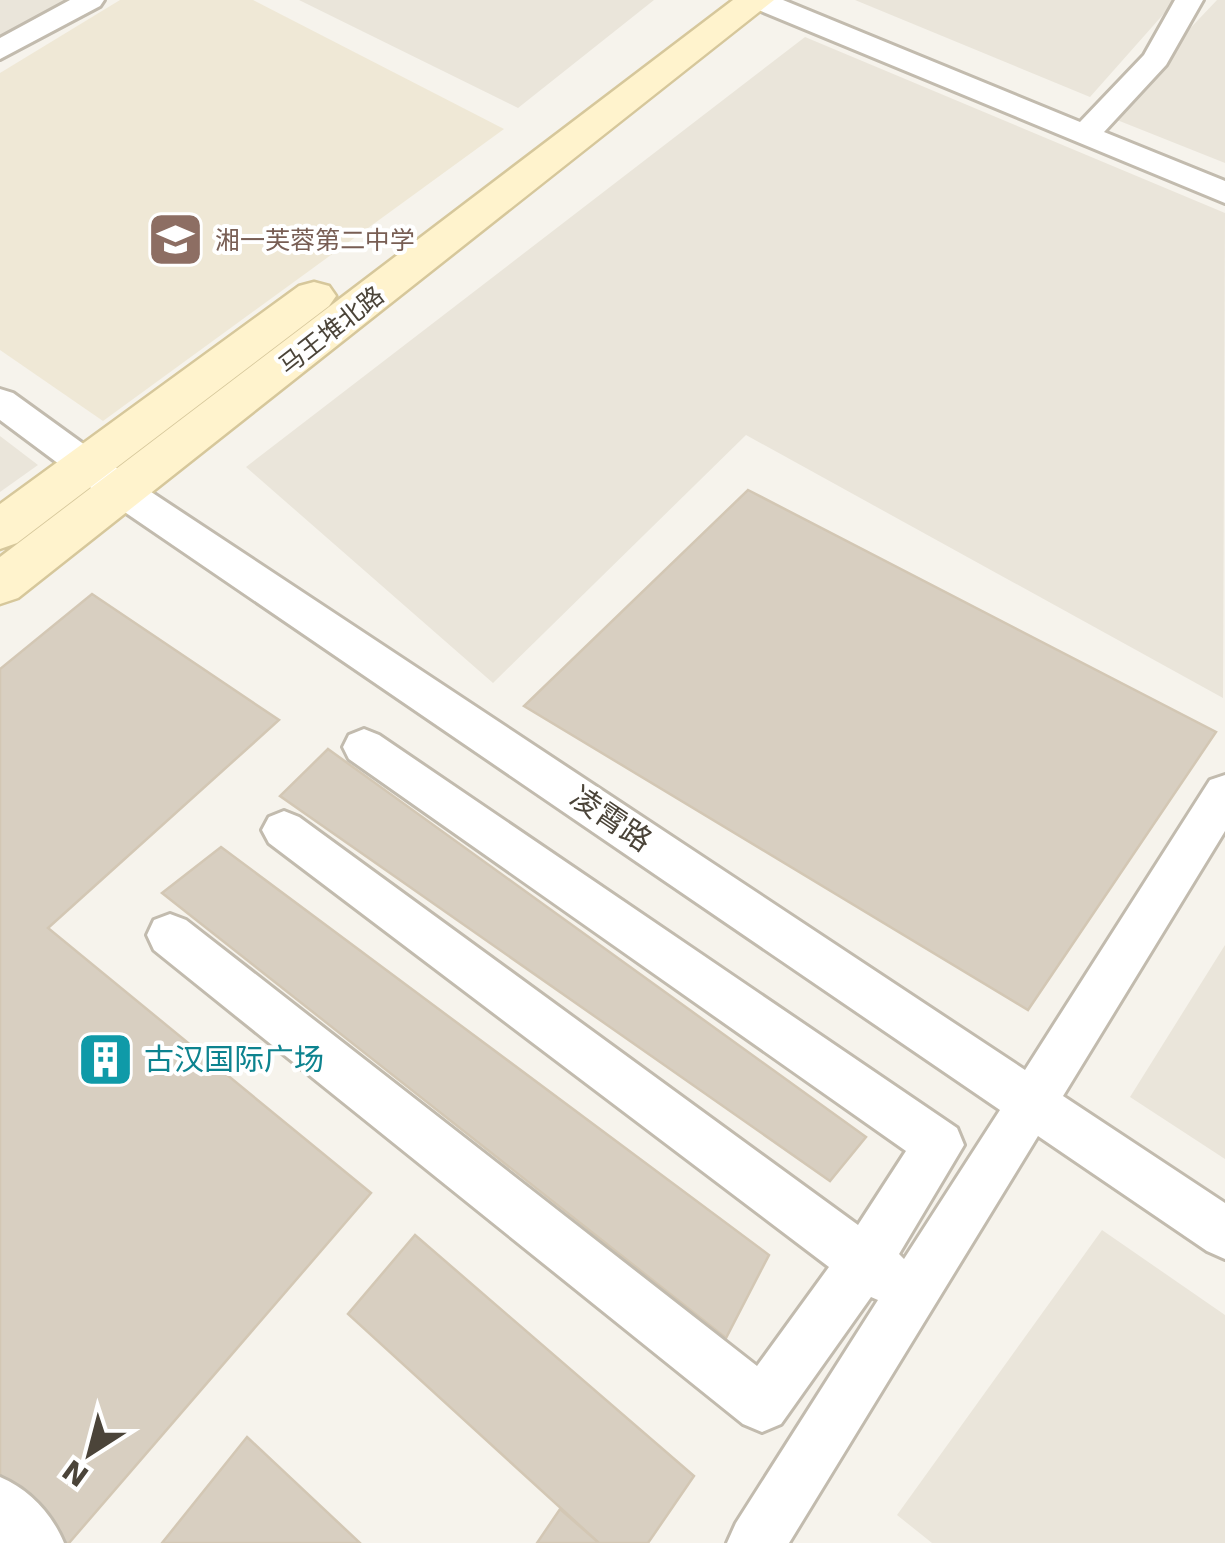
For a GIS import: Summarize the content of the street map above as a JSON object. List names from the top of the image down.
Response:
{
  "streets": {
    "main road": ["马王堆北路"],
    "street": ["凌霄路"]
  },
  "crossings": [
    ["马王堆北路", "凌霄路"]
  ],
  "places": {
    "school or university": ["湘一芙蓉第二中学"],
    "building": ["古汉国际广场"]
  },
  "north": "bottom left"
}
